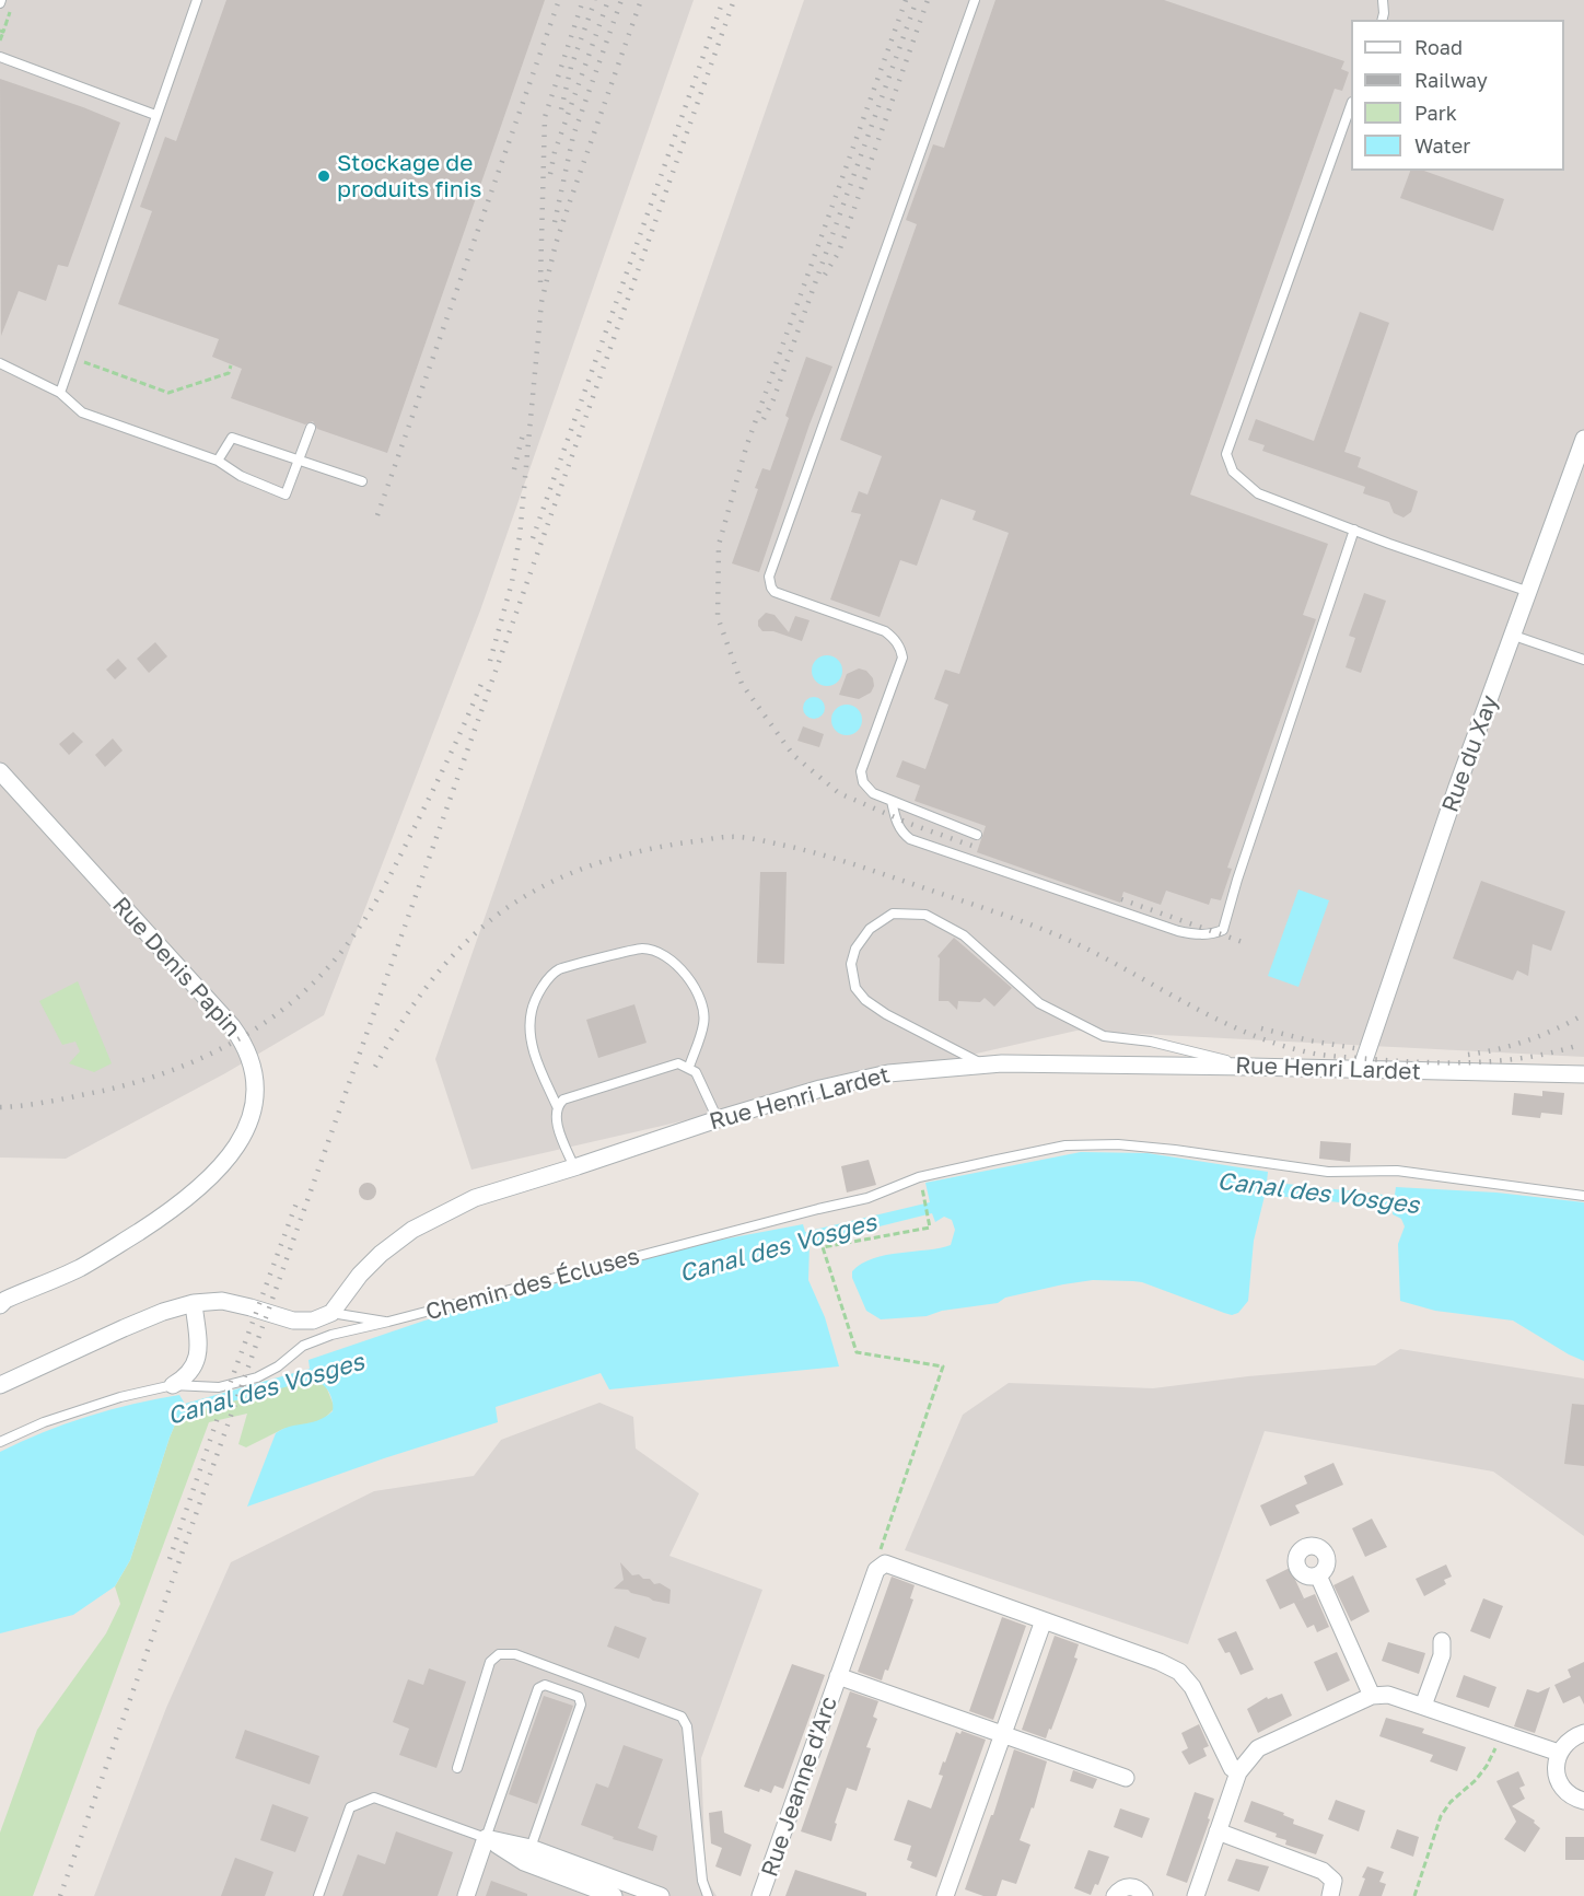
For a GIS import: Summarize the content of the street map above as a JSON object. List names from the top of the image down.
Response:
{
  "streets": {
    "street": [
      "Rue du Xay",
      "Rue Denis Papin",
      "Rue Henri Lardet",
      "Rue Jeanne d'Arc"
    ],
    "lane": ["Chemin des Écluses"]
  },
  "crossings": [
    ["Rue du Xay", "Rue Henri Lardet"]
  ],
  "water": ["Canal des Vosges"],
  "places": ["Stockage de produits finis"],
  "legend": [
    "Road",
    "Railway",
    "Park",
    "Water"
  ]
}
